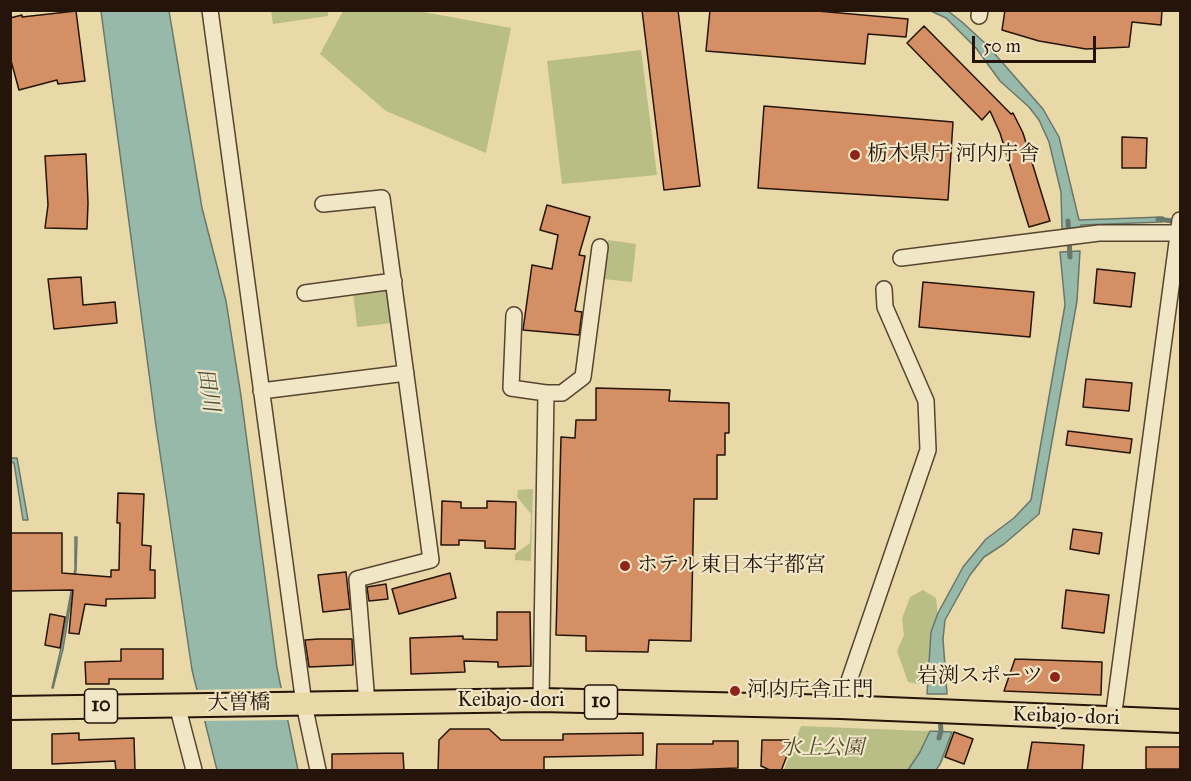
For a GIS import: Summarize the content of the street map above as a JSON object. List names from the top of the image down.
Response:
{
  "streets": {
    "main road": ["Keibajo-dori", "10", "大曽橋"]
  },
  "crossings": [
    ["Keibajo-dori", "大曽橋"],
    ["10", "大曽橋"]
  ],
  "water": ["田川"],
  "parks": ["水上公園"],
  "places": [
    "栃木県庁 河内庁舎",
    "ホテル東日本宇都宮",
    "岩渕スポーツ",
    "河内庁舎正門"
  ],
  "scale_bar": "50 m"
}
